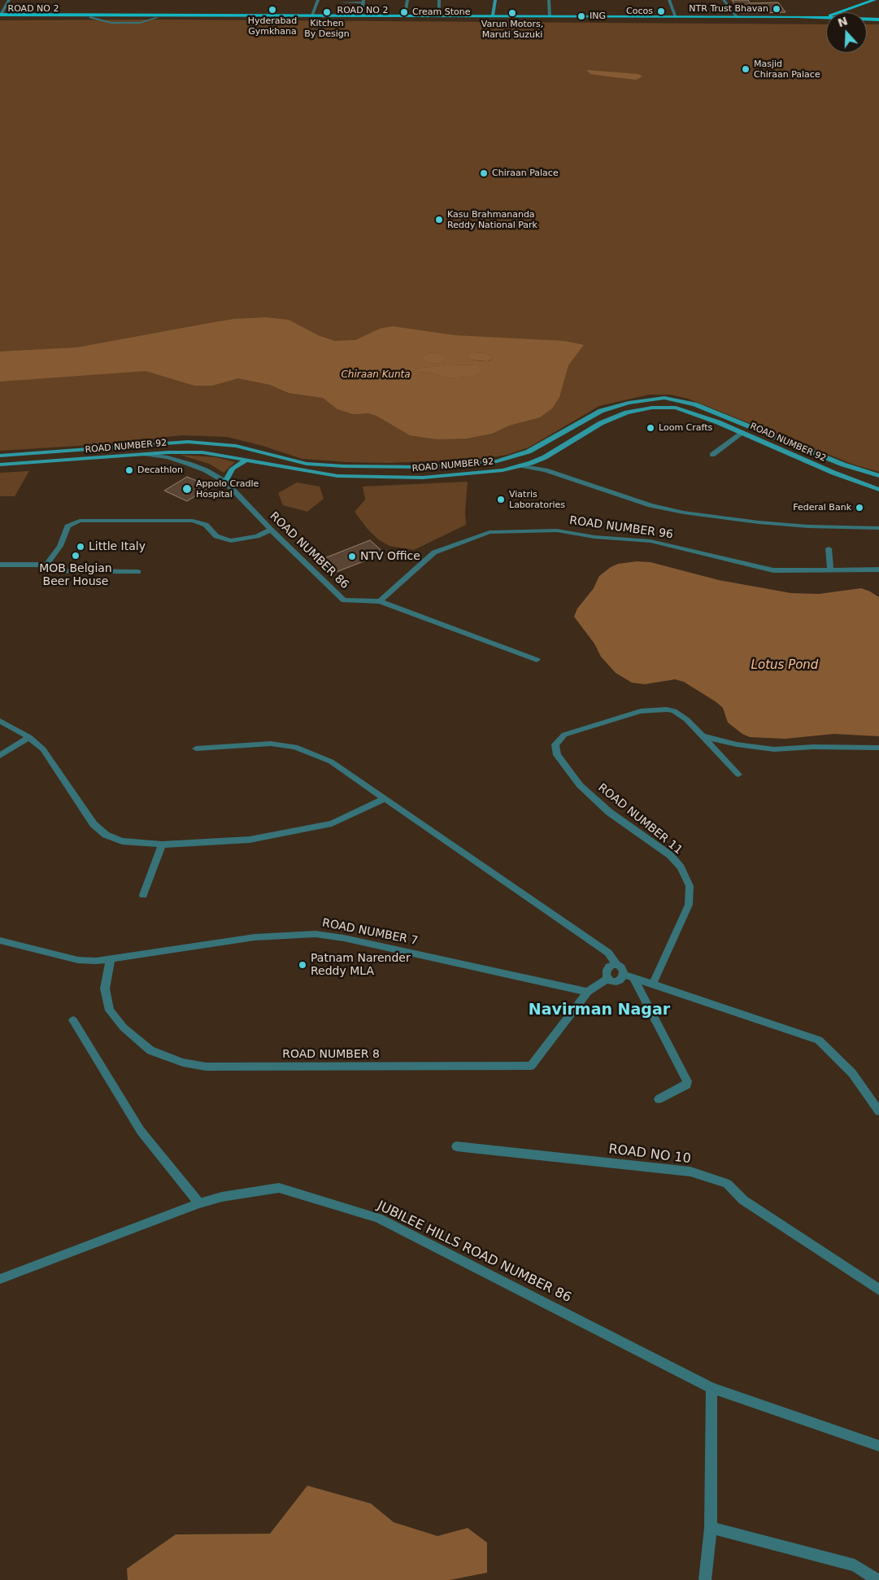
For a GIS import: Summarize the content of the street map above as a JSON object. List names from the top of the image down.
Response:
{
  "streets": {
    "main road": ["ROAD NO 2", "ROAD NUMBER 92"],
    "street": [
      "ROAD NUMBER 96",
      "ROAD NUMBER 86",
      "ROAD NUMBER 11",
      "ROAD NUMBER 7",
      "ROAD NUMBER 8",
      "ROAD NO 10",
      "JUBILEE HILLS ROAD NUMBER 86"
    ]
  },
  "crossings": [
    ["ROAD NUMBER 92", "ROAD NUMBER 86"],
    ["ROAD NUMBER 96", "ROAD NUMBER 86"],
    ["ROAD NUMBER 7", "ROAD NUMBER 8"]
  ],
  "districts": ["Navirman Nagar"],
  "water": ["Chiraan Kunta", "Lotus Pond"],
  "places": [
    "NTR Trust Bhavan",
    "Hyderabad Gymkhana",
    "Cocos",
    "Kitchen By Design",
    "Cream Stone",
    "Varun Motors, Maruti Suzuki",
    "ING",
    "Masjid Chiraan Palace",
    "Chiraan Palace",
    "Kasu Brahmananda Reddy National Park",
    "Loom Crafts",
    "Decathlon",
    "Appolo Cradle Hospital",
    "Viatris Laboratories",
    "Federal Bank",
    "Little Italy",
    "MOB Belgian Beer House",
    "NTV Office",
    "Patnam Narender Reddy MLA"
  ],
  "north": "top"
}
